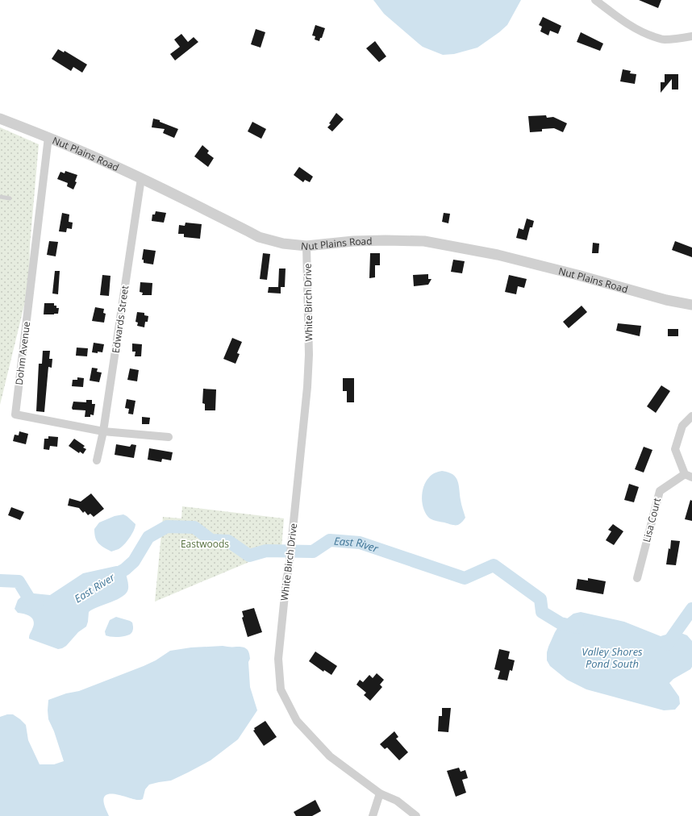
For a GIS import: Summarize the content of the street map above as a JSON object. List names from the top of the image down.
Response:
{
  "streets": {
    "street": [
      "Nut Plains Road",
      "White Birch Drive",
      "Edwards Street",
      "Dohm Avenue",
      "Lisa Court"
    ]
  },
  "crossings": [
    ["Nut Plains Road", "White Birch Drive"],
    ["Nut Plains Road", "Edwards Street"],
    ["Nut Plains Road", "Dohm Avenue"],
    ["Edwards Street", "Dohm Avenue"]
  ],
  "water": ["East River", "Valley Shores Pond South"],
  "parks": ["Eastwoods"]
}
